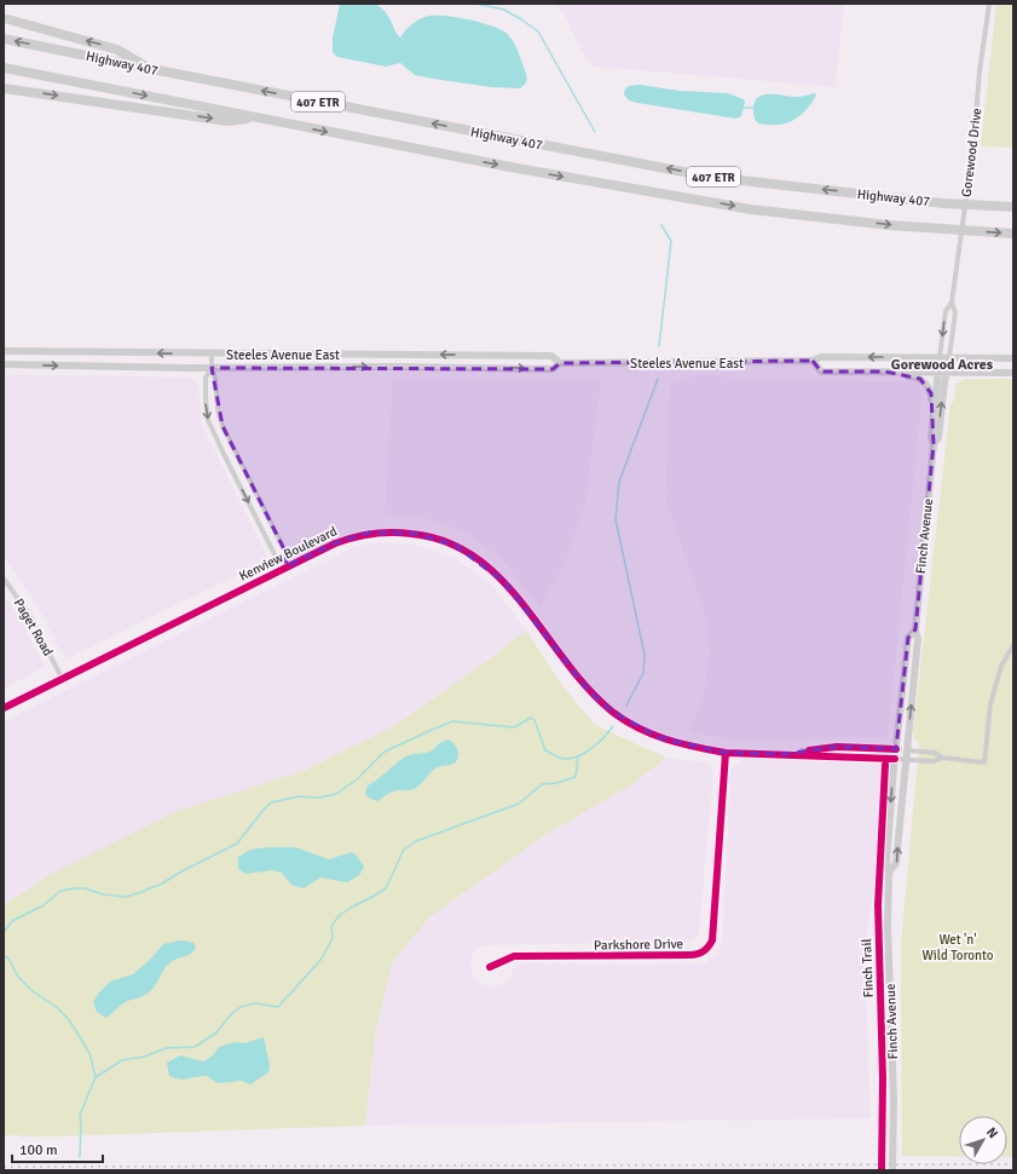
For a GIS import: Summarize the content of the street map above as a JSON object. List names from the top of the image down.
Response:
{
  "streets": {
    "highway": ["Highway 407", "407 ETR"],
    "main road": ["Steeles Avenue East", "Finch Avenue", "Kenview Boulevard"],
    "street": ["Gorewood Drive", "Paget Road", "Parkshore Drive"],
    "cycle path": ["Finch Trail"]
  },
  "crossings": [
    ["Gorewood Drive", "Steeles Avenue East"],
    ["Gorewood Drive", "Finch Avenue"],
    ["Steeles Avenue East", "Finch Avenue"],
    ["Finch Avenue", "Kenview Boulevard"],
    ["Kenview Boulevard", "Paget Road"],
    ["Kenview Boulevard", "Parkshore Drive"]
  ],
  "districts": ["Gorewood Acres"],
  "parks": ["Wet 'n' Wild Toronto"],
  "scale_bar": "100 m",
  "north": "top right"
}
